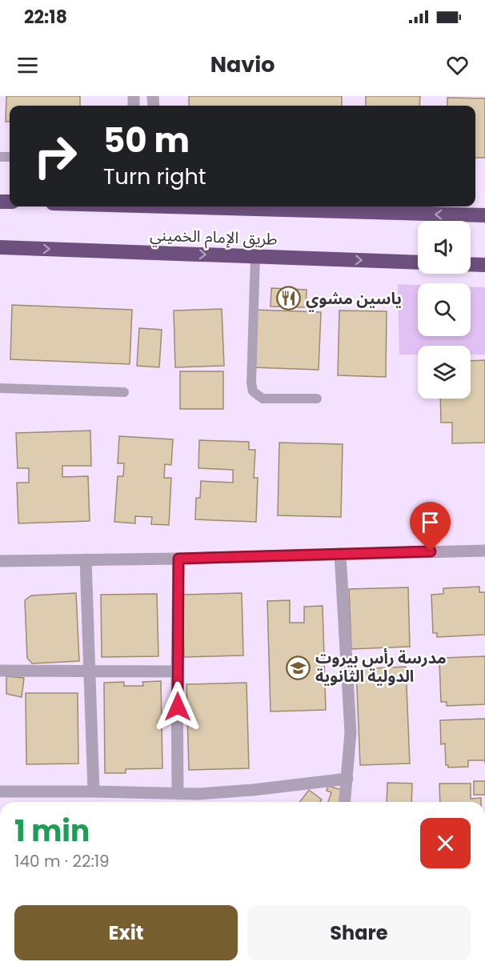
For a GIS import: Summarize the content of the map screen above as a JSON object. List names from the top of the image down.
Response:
{
  "streets": {
    "highway": ["طريق الإمام الخميني"]
  },
  "places": {
    "restaurant": ["ياسين مشوي"],
    "school or university": ["مدرسة رأس بيروت الدولية الثانوية"]
  },
  "page": {
    "status": "22:18",
    "header": "Navio",
    "turn": ["50 m", "Turn right"],
    "heading": ["1 min", "140 m · 22:19"],
    "buttons": ["Exit", "Share"]
  }
}
